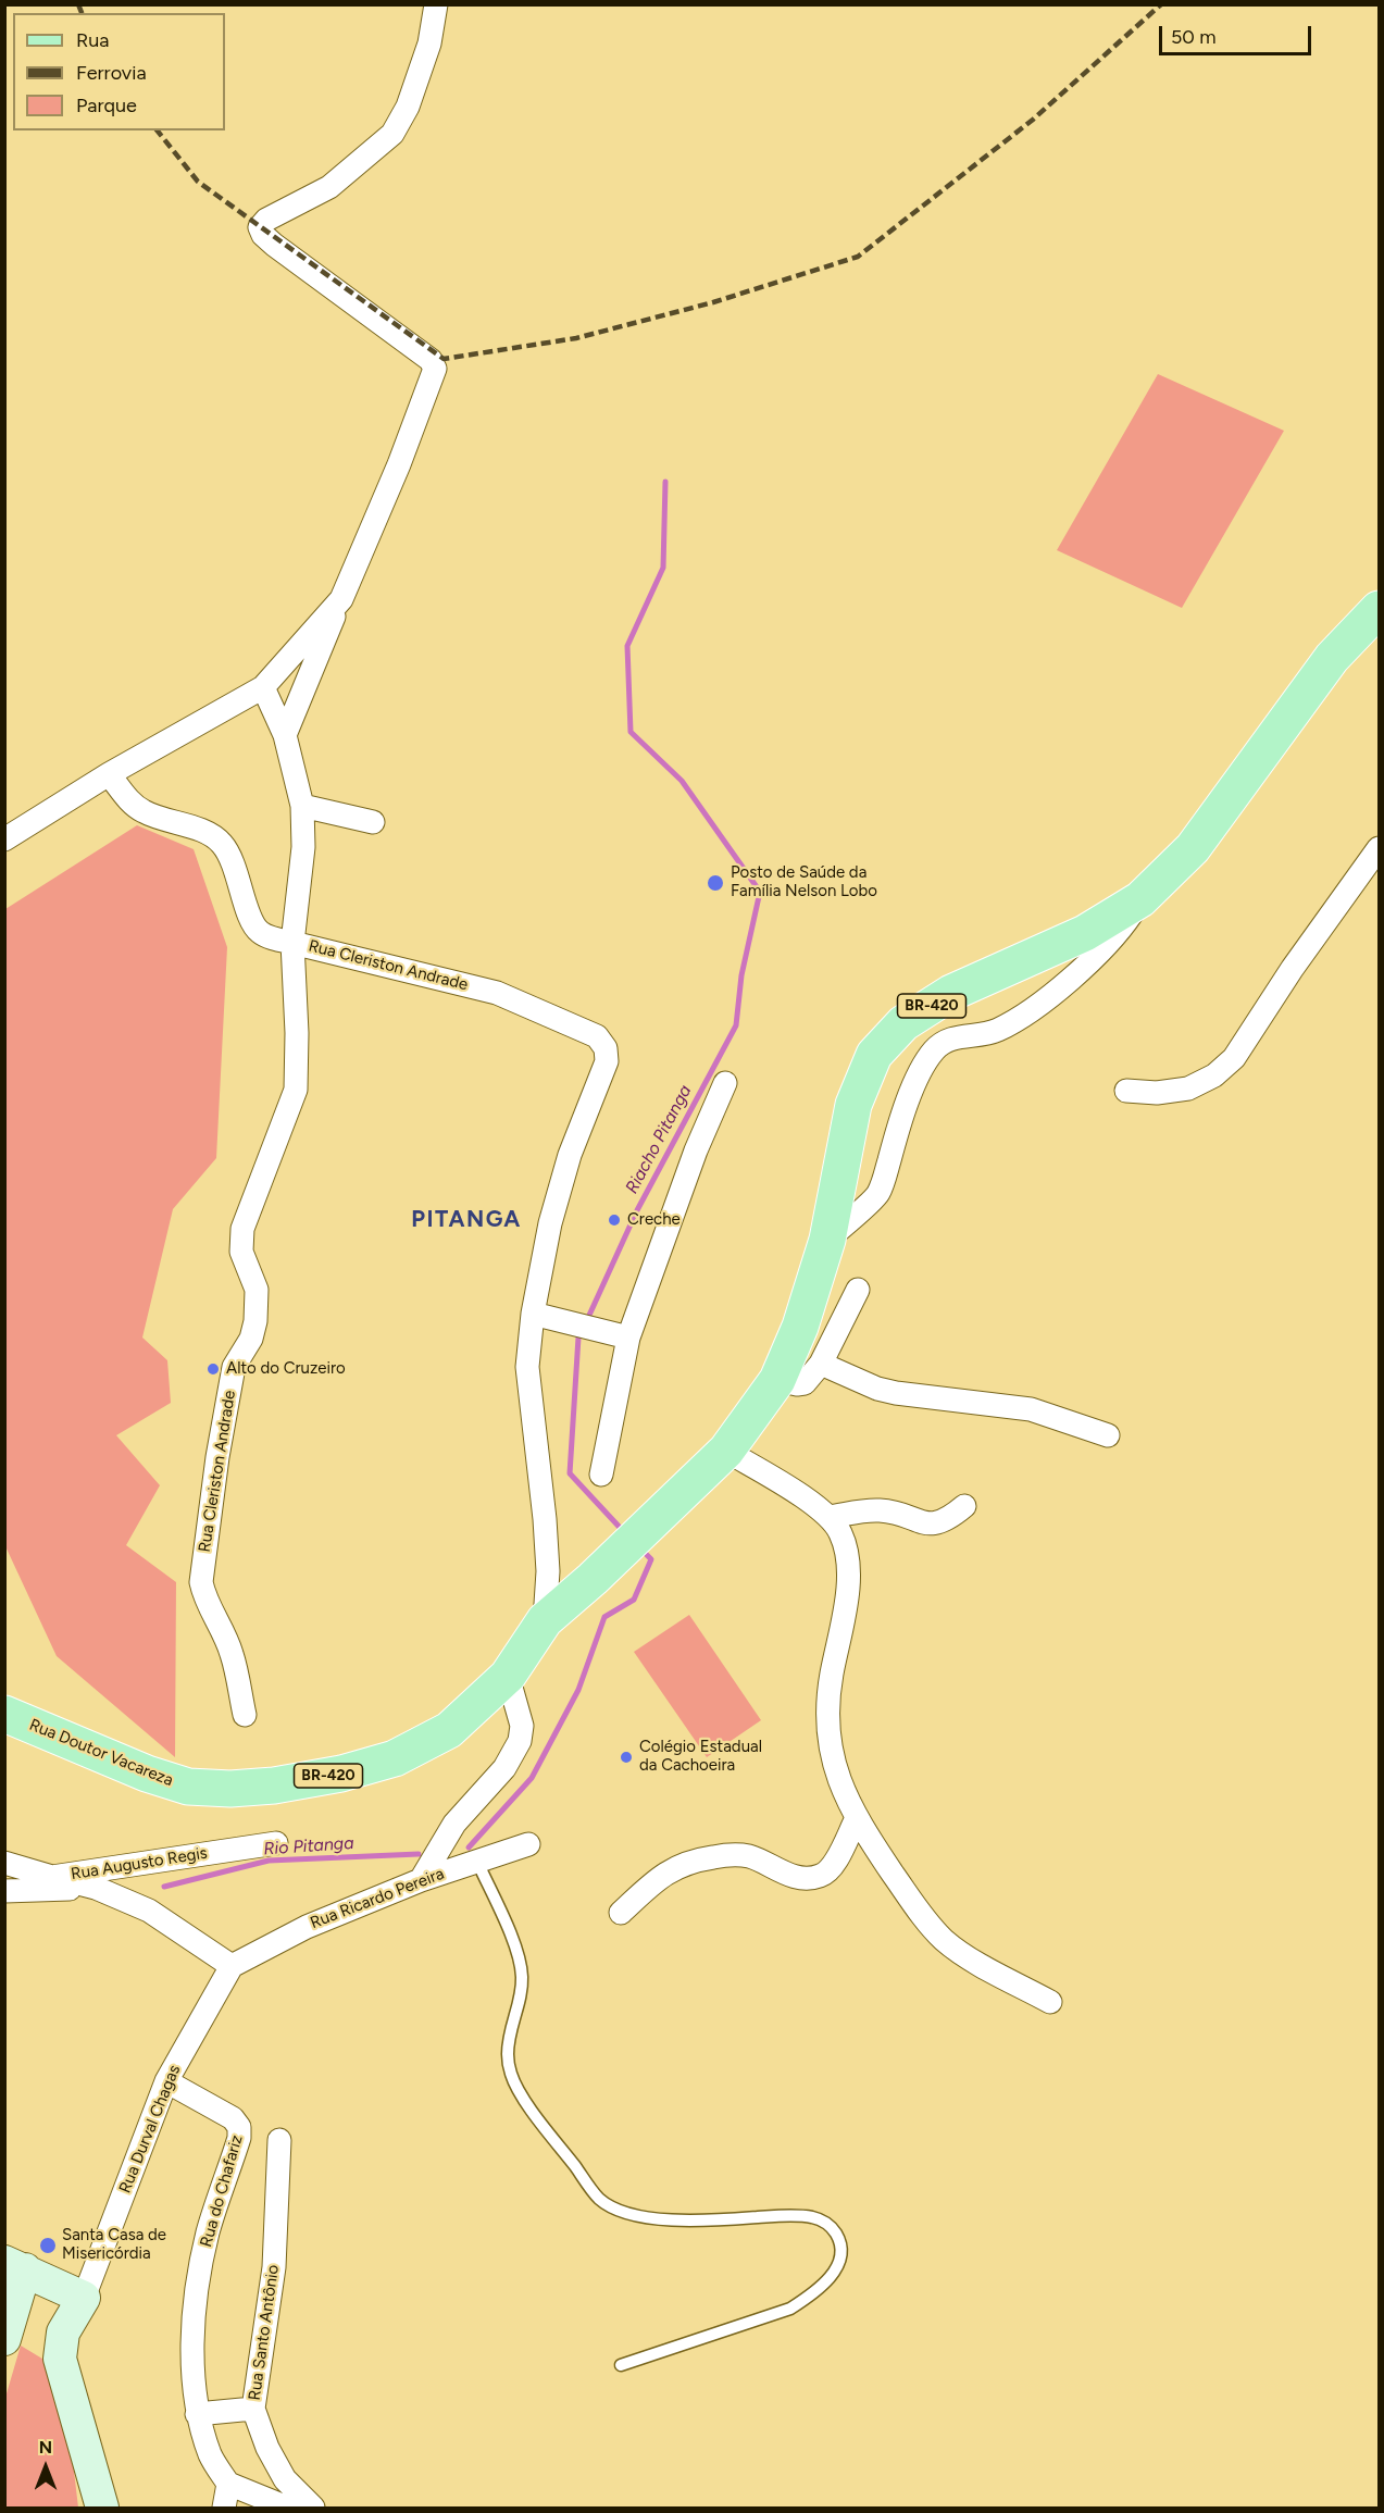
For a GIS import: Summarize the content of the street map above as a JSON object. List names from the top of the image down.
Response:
{
  "streets": {
    "main road": ["BR-420", "Rua Doutor Vacareza"],
    "street": [
      "Rua Cleriston Andrade",
      "Rua Augusto Regis",
      "Rua Ricardo Pereira",
      "Rua Durval Chagas",
      "Rua do Chafariz",
      "Rua Santo Antônio"
    ]
  },
  "crossings": [
    ["Rua Cleriston Andrade", "Rua Doutor Vacareza"],
    ["BR-420", "Rua Doutor Vacareza"],
    ["Rua Ricardo Pereira", "Rua Durval Chagas"],
    ["Rua Durval Chagas", "Rua do Chafariz"]
  ],
  "districts": ["PITANGA"],
  "water": ["Riacho Pitanga", "Rio Pitanga"],
  "places": [
    "Posto de Saúde da Família Nelson Lobo",
    "Creche",
    "Alto do Cruzeiro",
    "Colégio Estadual da Cachoeira",
    "Santa Casa de Misericórdia"
  ],
  "legend": ["Rua", "Ferrovia", "Parque"],
  "scale_bar": "50 m",
  "north": "top"
}
